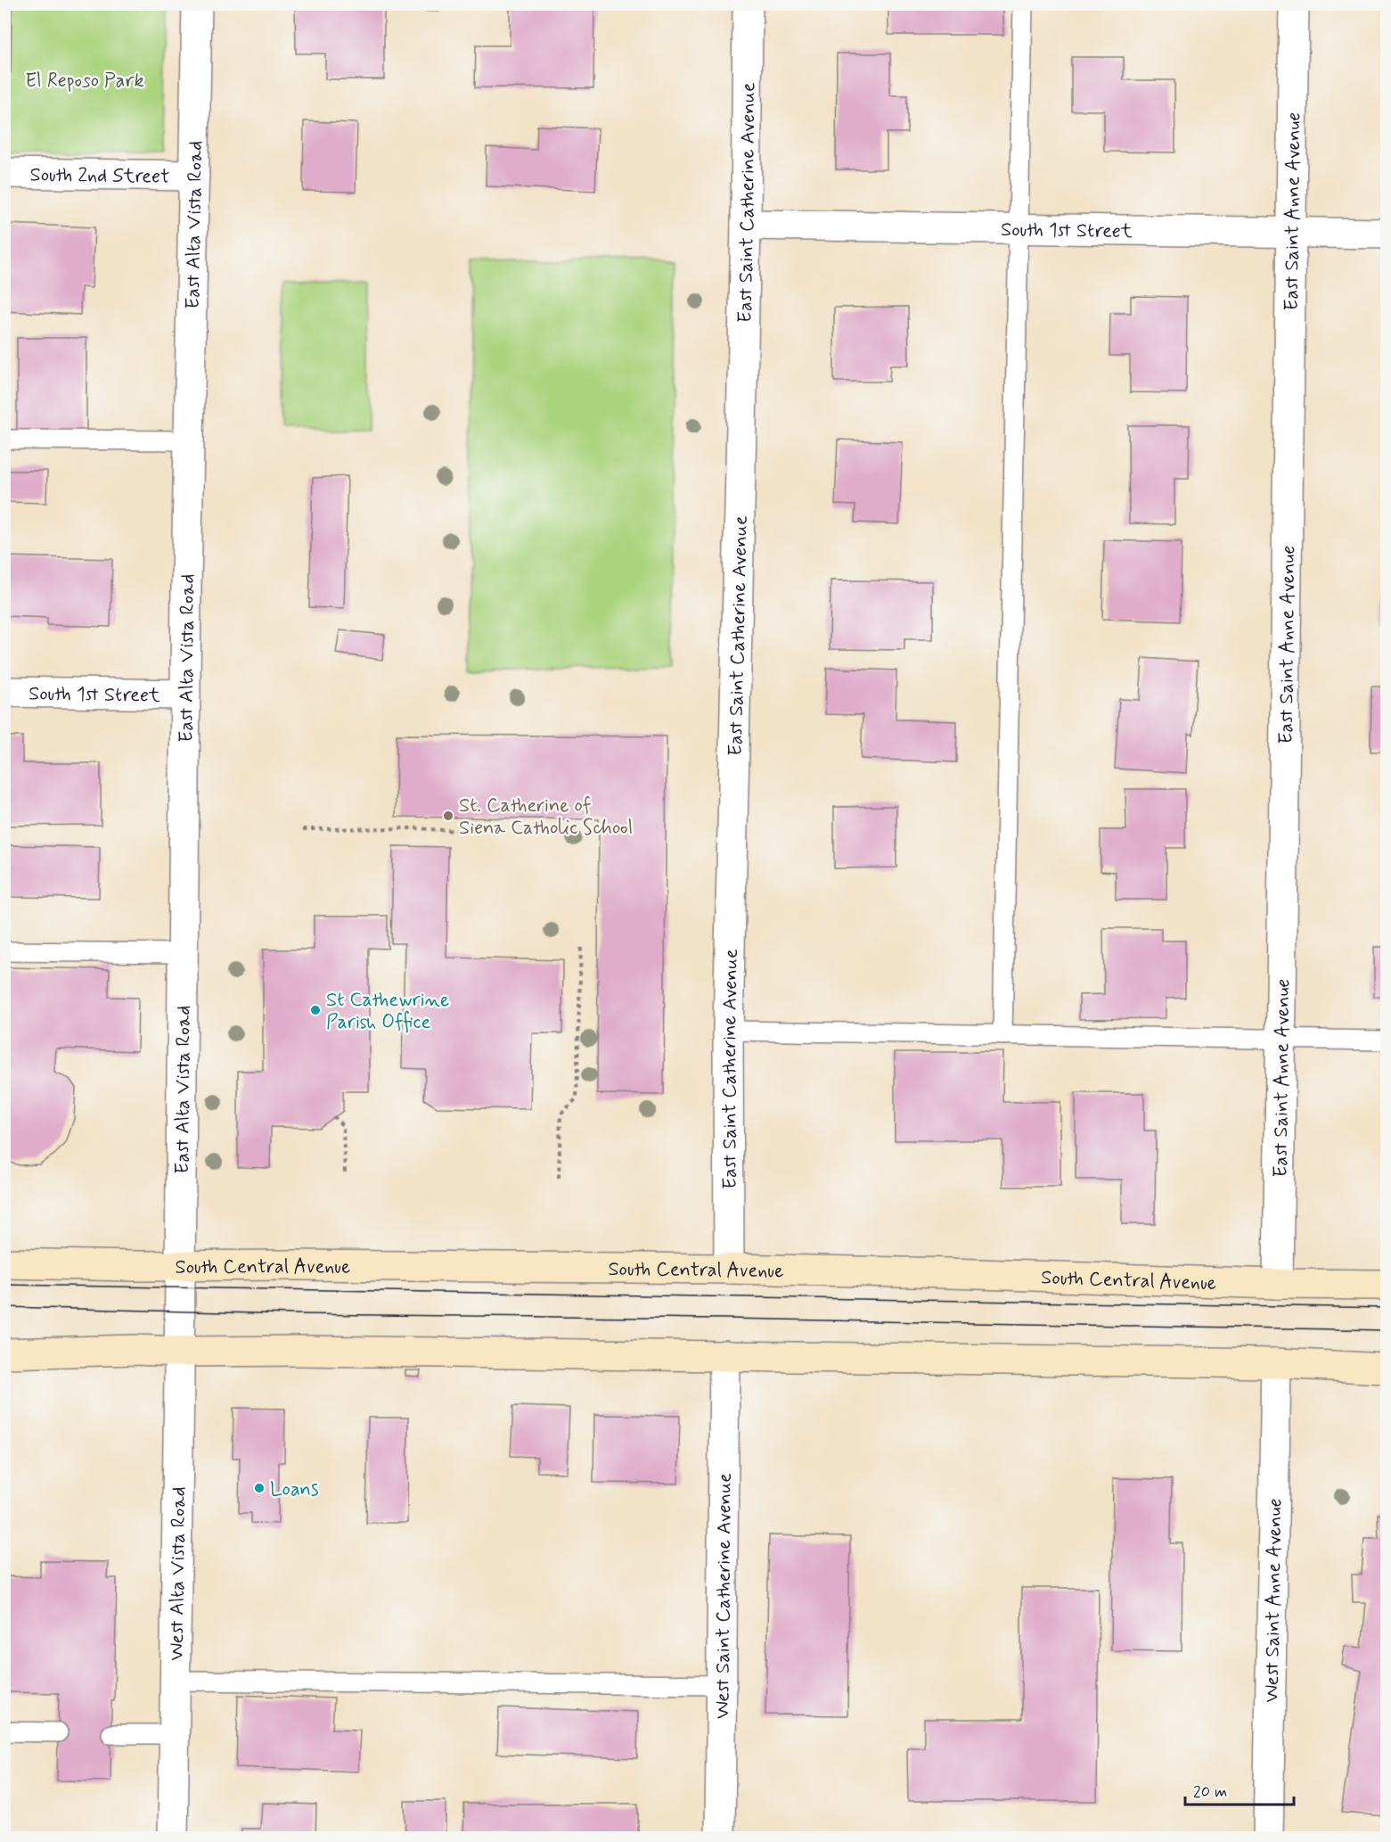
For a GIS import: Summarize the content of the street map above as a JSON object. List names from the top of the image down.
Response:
{
  "streets": {
    "main road": ["South Central Avenue"],
    "street": [
      "South 2nd Street",
      "East Saint Catherine Avenue",
      "East Saint Anne Avenue",
      "East Alta Vista Road",
      "South 1st Street",
      "West Alta Vista Road",
      "West Saint Catherine Avenue",
      "West Saint Anne Avenue"
    ]
  },
  "crossings": [
    ["South 2nd Street", "East Alta Vista Road"],
    ["East Saint Catherine Avenue", "South 1st Street"],
    ["East Saint Catherine Avenue", "South Central Avenue"],
    ["East Saint Anne Avenue", "South 1st Street"],
    ["East Saint Anne Avenue", "South Central Avenue"],
    ["East Alta Vista Road", "South 1st Street"],
    ["East Alta Vista Road", "South Central Avenue"],
    ["East Alta Vista Road", "West Alta Vista Road"]
  ],
  "parks": ["El Reposo Park"],
  "places": ["St. Catherine of Siena Catholic School", "St Cathewrine Parish Office", "Loans"],
  "scale_bar": "20 m"
}
